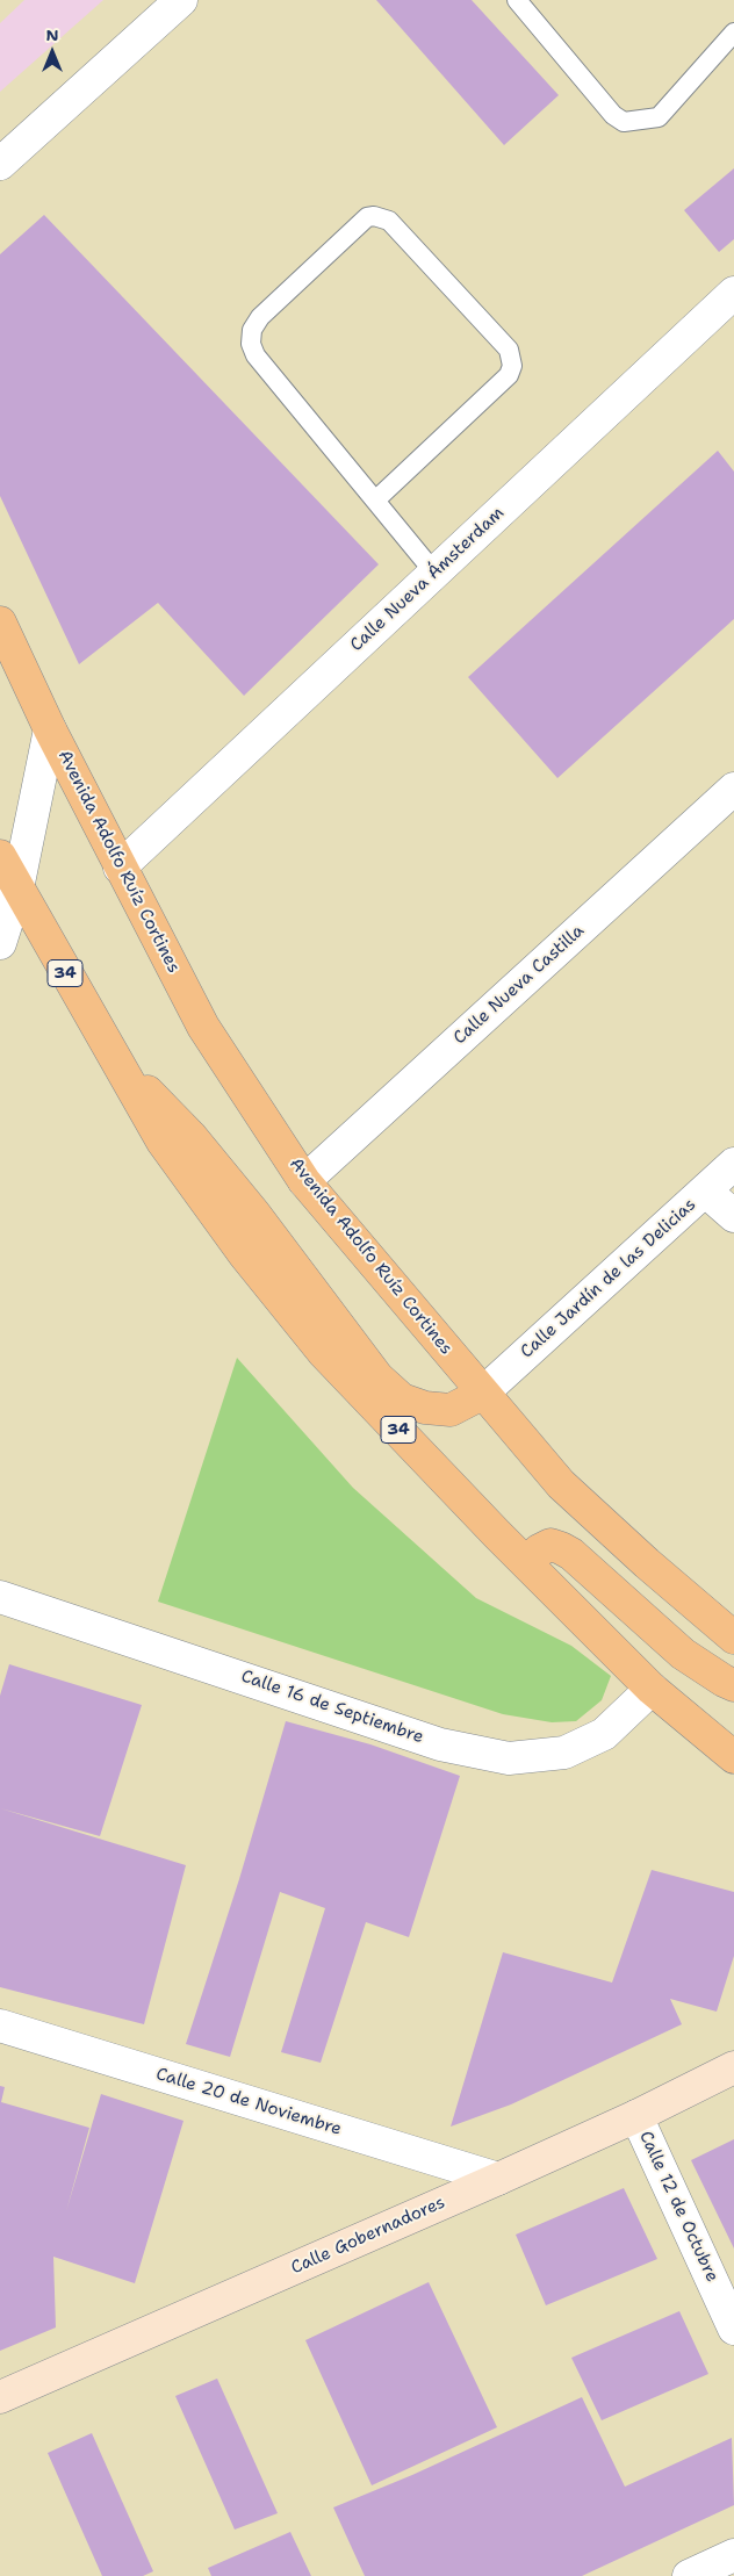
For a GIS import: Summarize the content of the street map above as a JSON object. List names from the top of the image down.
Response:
{
  "streets": {
    "main road": ["Avenida Adolfo Ruíz Cortines", "34"],
    "street": [
      "Calle Nueva Ámsterdam",
      "Calle Nueva Castilla",
      "Calle Jardín de las Delicias",
      "Calle 16 de Septiembre",
      "Calle 20 de Noviembre",
      "Calle 12 de Octubre",
      "Calle Gobernadores"
    ]
  },
  "crossings": [
    ["Calle Nueva Ámsterdam", "Avenida Adolfo Ruíz Cortines"],
    ["Avenida Adolfo Ruíz Cortines", "Calle Nueva Castilla"],
    ["Avenida Adolfo Ruíz Cortines", "Calle Jardín de las Delicias"],
    ["34", "Calle 16 de Septiembre"],
    ["Calle 20 de Noviembre", "Calle Gobernadores"],
    ["Calle 12 de Octubre", "Calle Gobernadores"]
  ],
  "north": "top"
}
